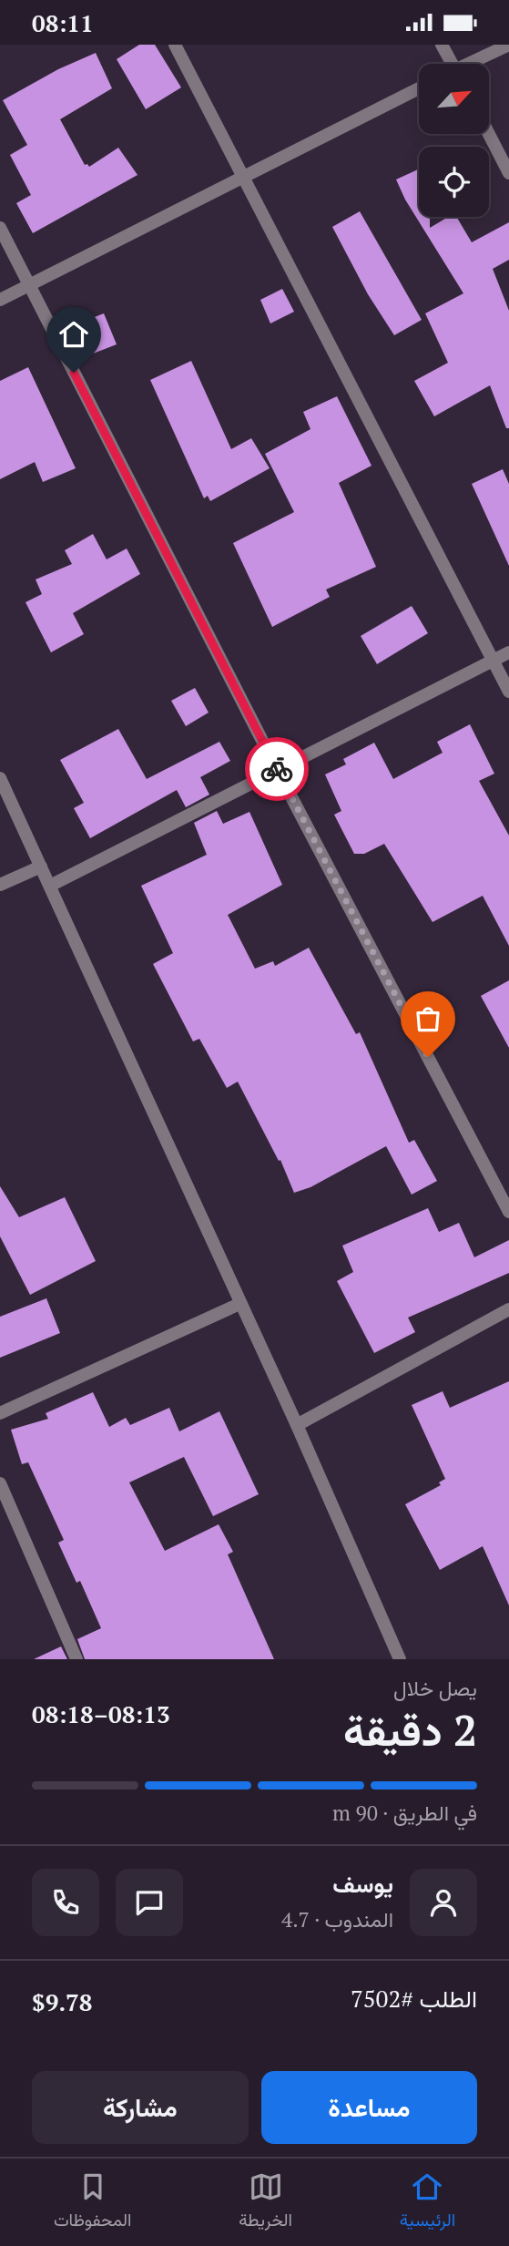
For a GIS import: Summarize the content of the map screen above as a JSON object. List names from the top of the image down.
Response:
{
  "north": "top right",
  "page": {
    "status": "08:11",
    "heading": ["2 دقيقة", "يصل خلال", "08:13–08:18"],
    "panel": [
      "يوسف",
      "المندوب · 4.7",
      "الطلب #7502",
      "$9.78"
    ],
    "bar": "في الطريق · 90 m",
    "buttons": ["مساعدة", "مشاركة"],
    "tabs": ["الرئيسية", "الخريطة", "المحفوظات"]
  }
}
